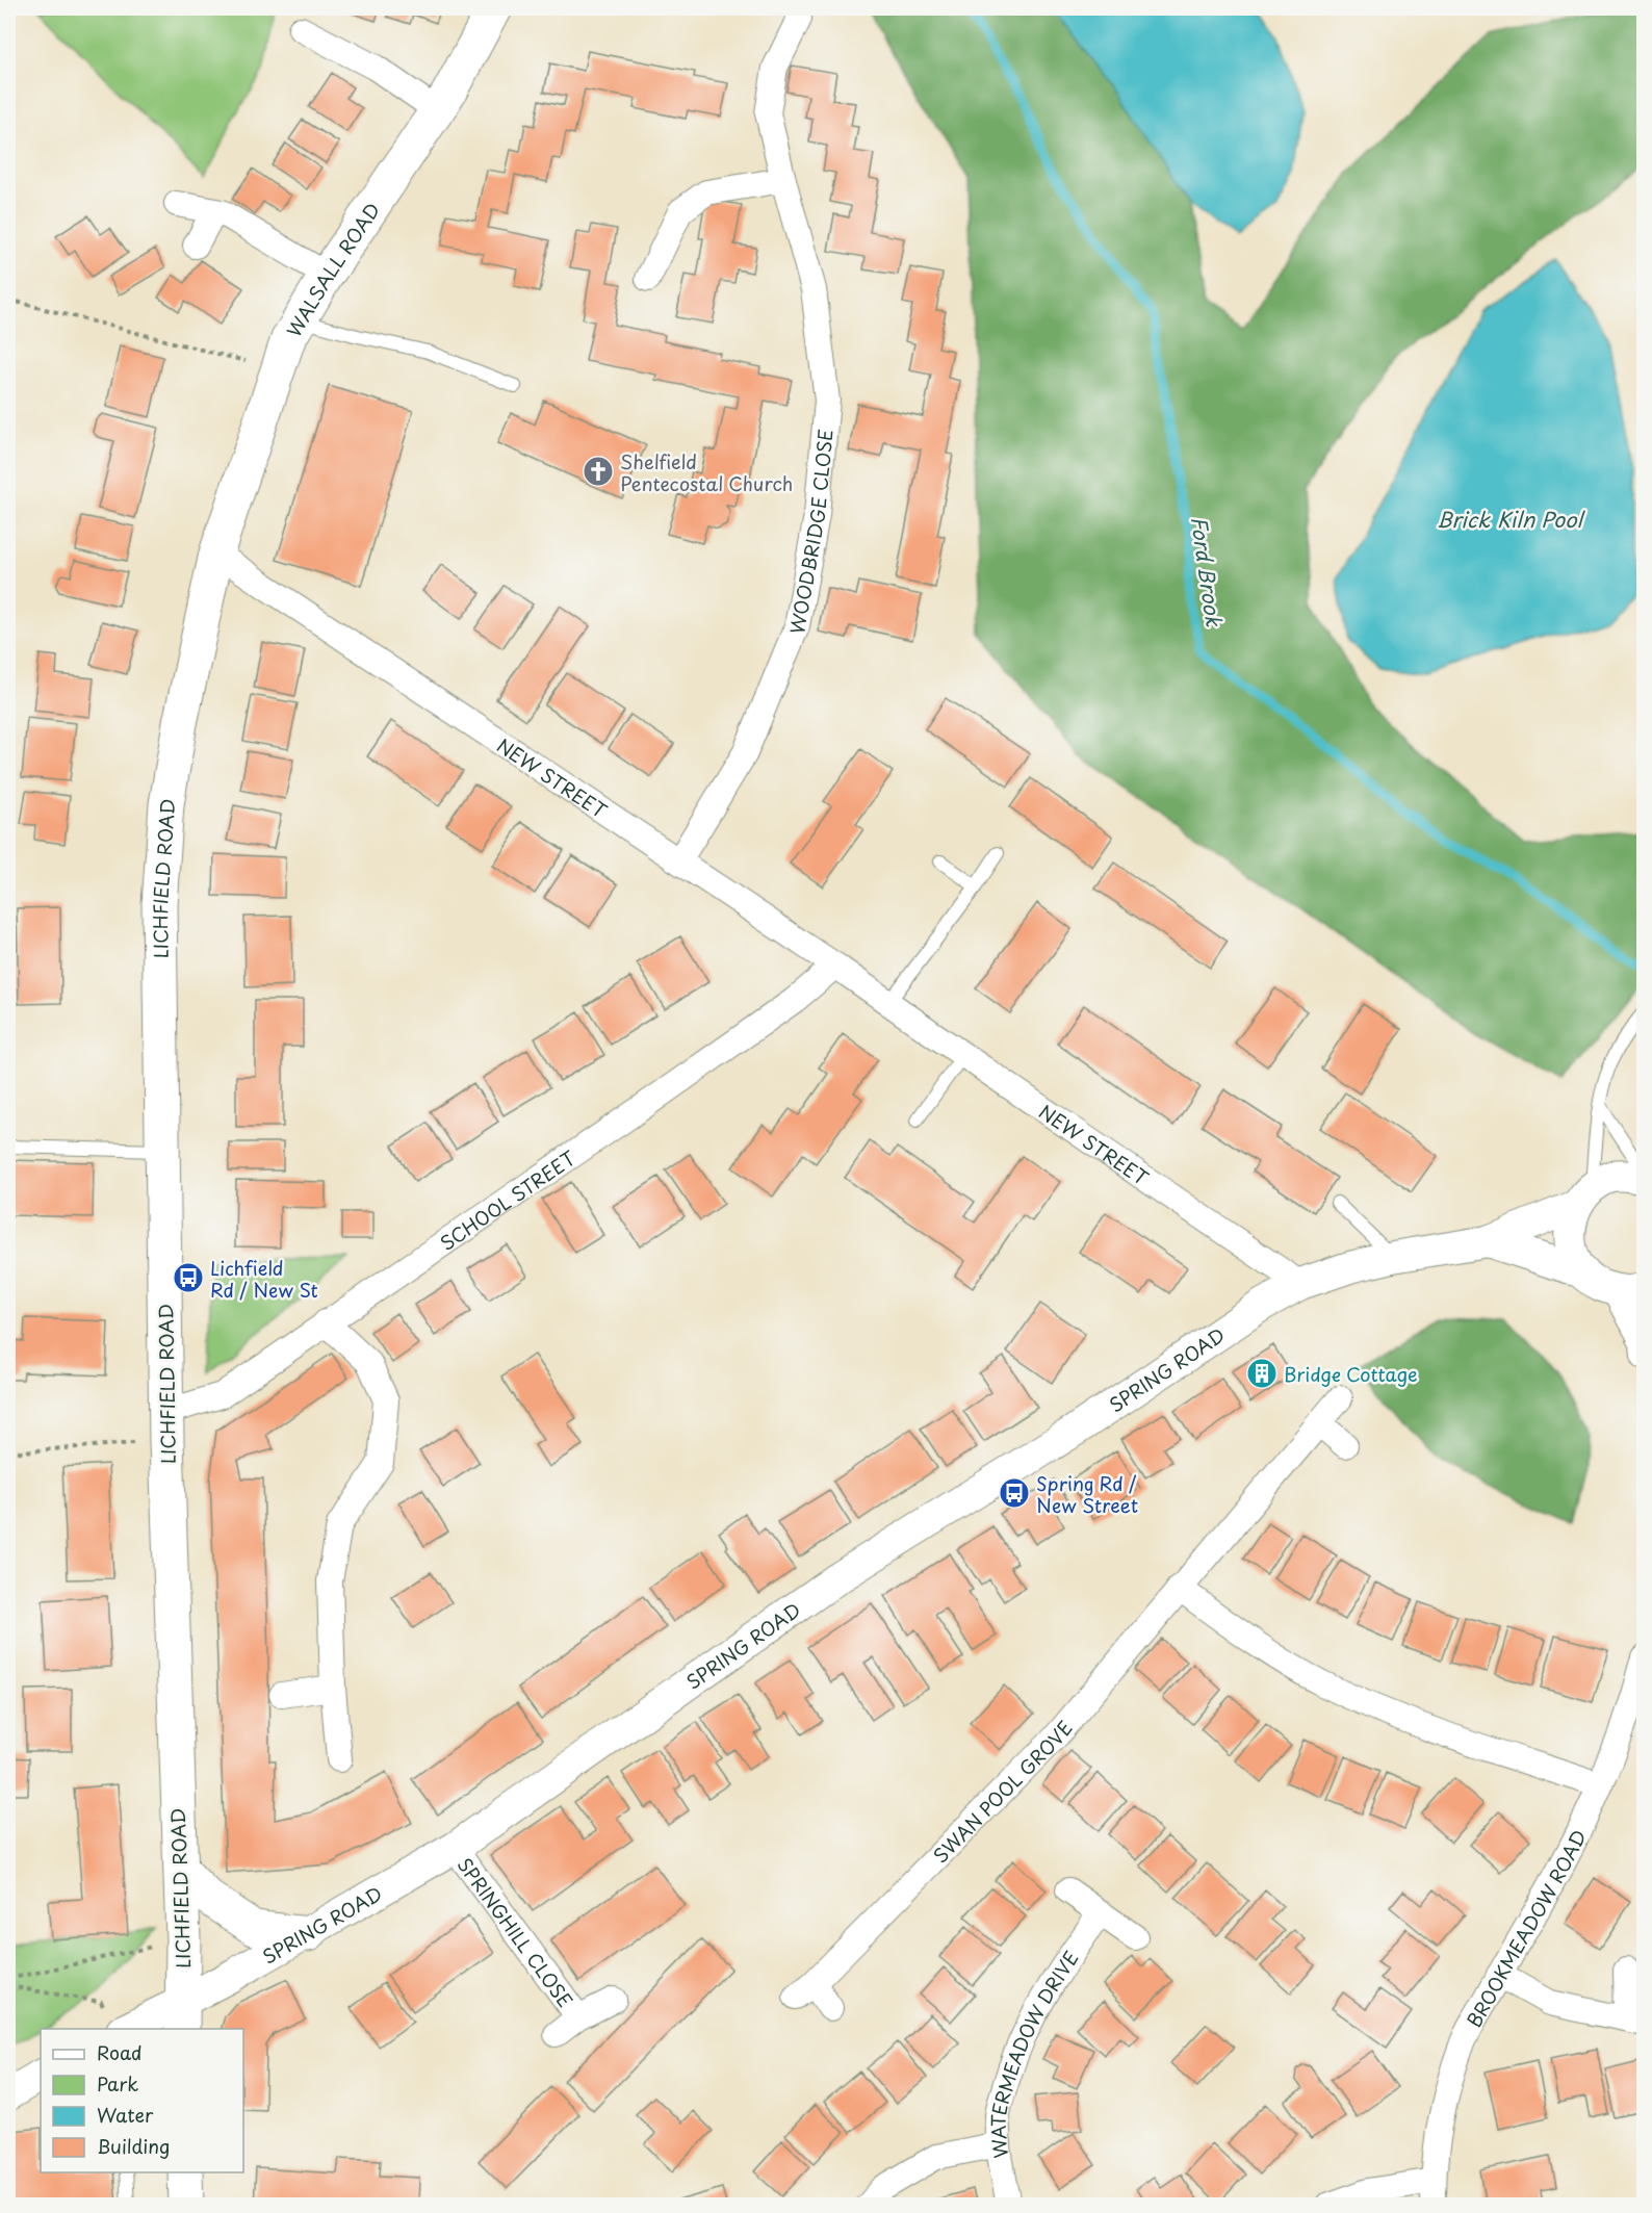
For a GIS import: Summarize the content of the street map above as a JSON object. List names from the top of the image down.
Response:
{
  "streets": {
    "highway": ["WALSALL ROAD", "LICHFIELD ROAD"],
    "street": [
      "WOODBRIDGE CLOSE",
      "NEW STREET",
      "SCHOOL STREET",
      "SPRING ROAD",
      "SWAN POOL GROVE",
      "BROOKMEADOW ROAD",
      "SPRINGHILL CLOSE",
      "WATERMEADOW DRIVE"
    ]
  },
  "crossings": [
    ["WALSALL ROAD", "NEW STREET"],
    ["WALSALL ROAD", "LICHFIELD ROAD"],
    ["WOODBRIDGE CLOSE", "NEW STREET"],
    ["NEW STREET", "LICHFIELD ROAD"],
    ["NEW STREET", "SCHOOL STREET"],
    ["NEW STREET", "SPRING ROAD"],
    ["LICHFIELD ROAD", "SCHOOL STREET"],
    ["LICHFIELD ROAD", "SPRING ROAD"],
    ["SPRING ROAD", "SPRINGHILL CLOSE"]
  ],
  "water": ["Brick Kiln Pool", "Ford Brook"],
  "places": {
    "church": ["Shelfield Pentecostal Church"],
    "bus stop": ["Lichfield Rd / New St", "Spring Rd / New Street"],
    "building": ["Bridge Cottage"]
  },
  "legend": [
    "Road",
    "Park",
    "Water",
    "Building"
  ]
}
